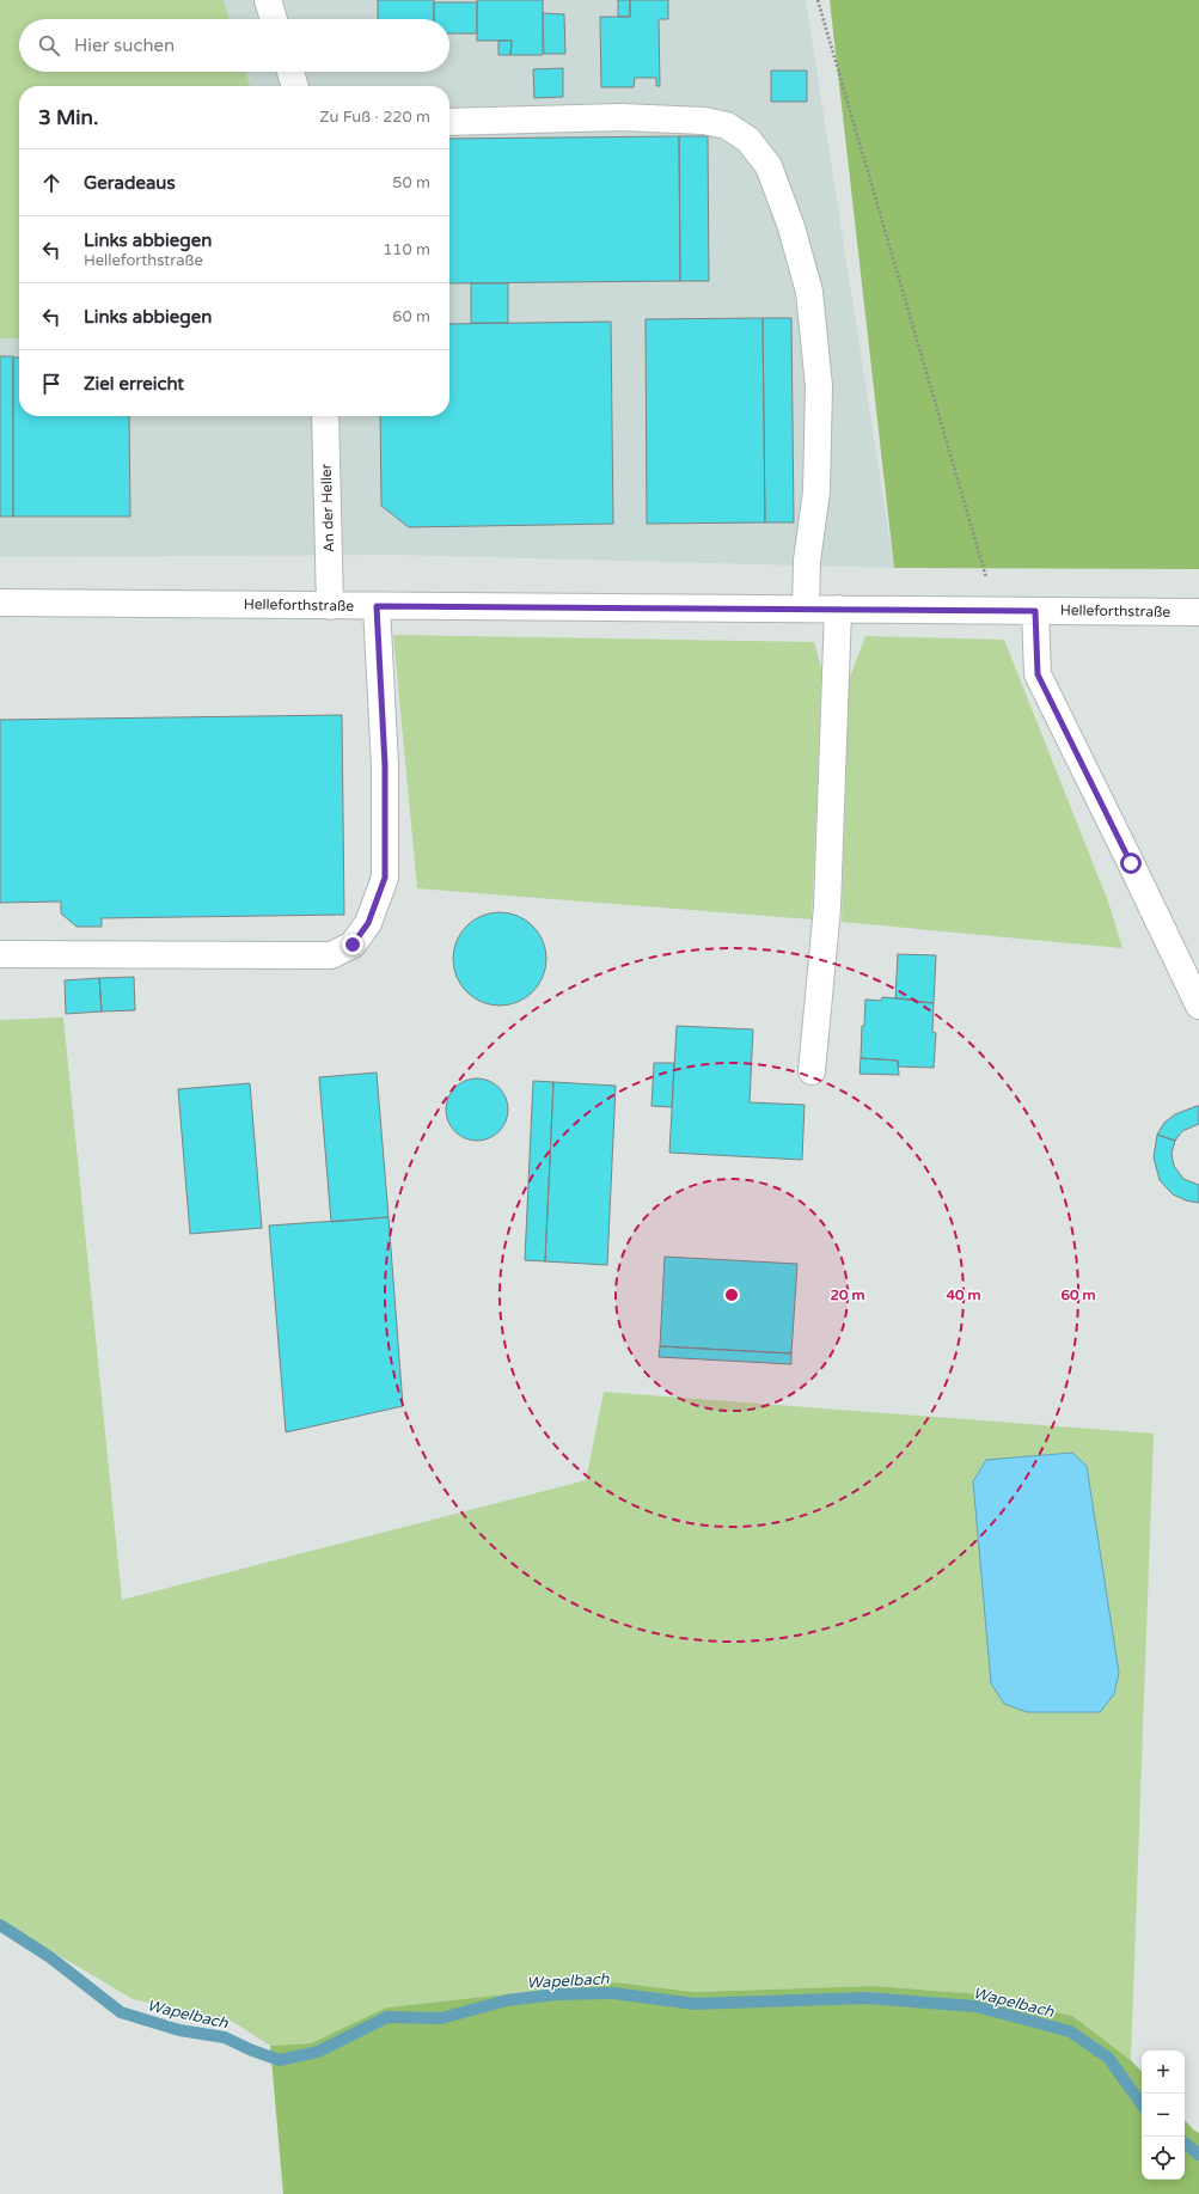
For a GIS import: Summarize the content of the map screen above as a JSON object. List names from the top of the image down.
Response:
{
  "streets": {
    "street": ["An der Heller", "Helleforthstraße"]
  },
  "crossings": [
    ["An der Heller", "Helleforthstraße"]
  ],
  "water": ["Wapelbach"],
  "page": {
    "search": "Hier suchen",
    "heading": ["3 Min.", "Zu Fuß · 220 m"],
    "list": [
      ["Geradeaus", "50 m"],
      ["Links abbiegen", "Helleforthstraße", "110 m"],
      ["Links abbiegen", "60 m"],
      "Ziel erreicht"
    ],
    "map_buttons": ["+", "−"]
  },
  "rings": ["20 m", "40 m", "60 m"]
}
